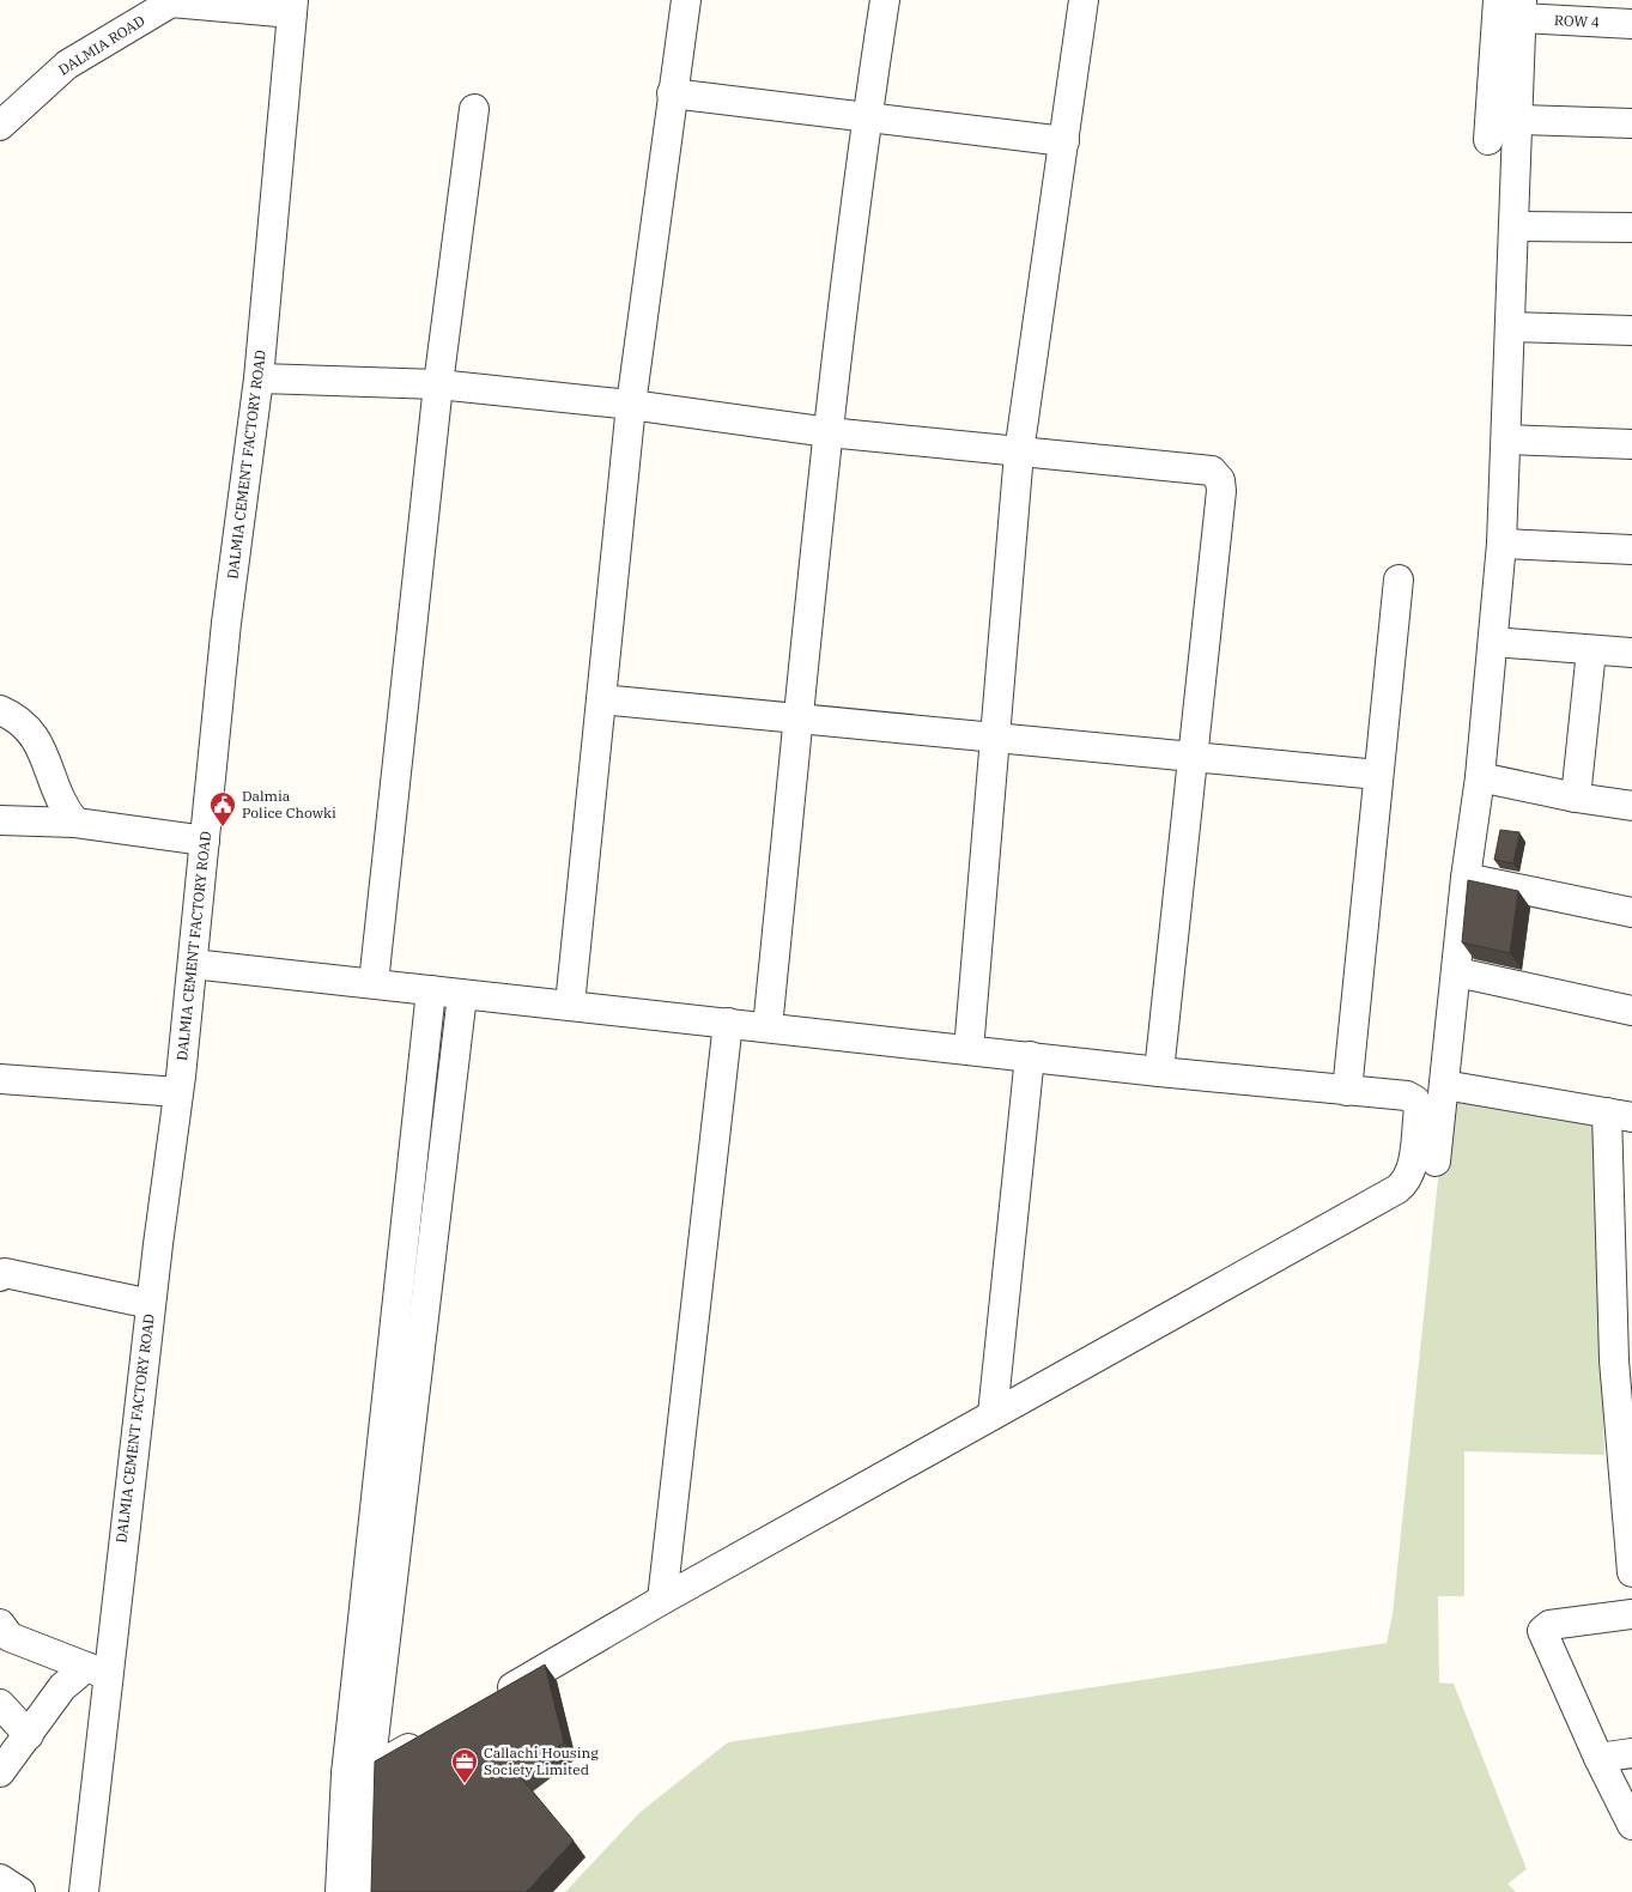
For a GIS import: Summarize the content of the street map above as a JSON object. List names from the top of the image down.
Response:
{
  "streets": {
    "street": ["ROW 4", "DALMIA ROAD", "DALMIA CEMENT FACTORY ROAD"]
  },
  "crossings": [
    ["DALMIA ROAD", "DALMIA CEMENT FACTORY ROAD"]
  ],
  "places": {
    "public building": ["Dalmia Police Chowki"],
    "office": ["Callachi Housing Society Limited"]
  }
}
